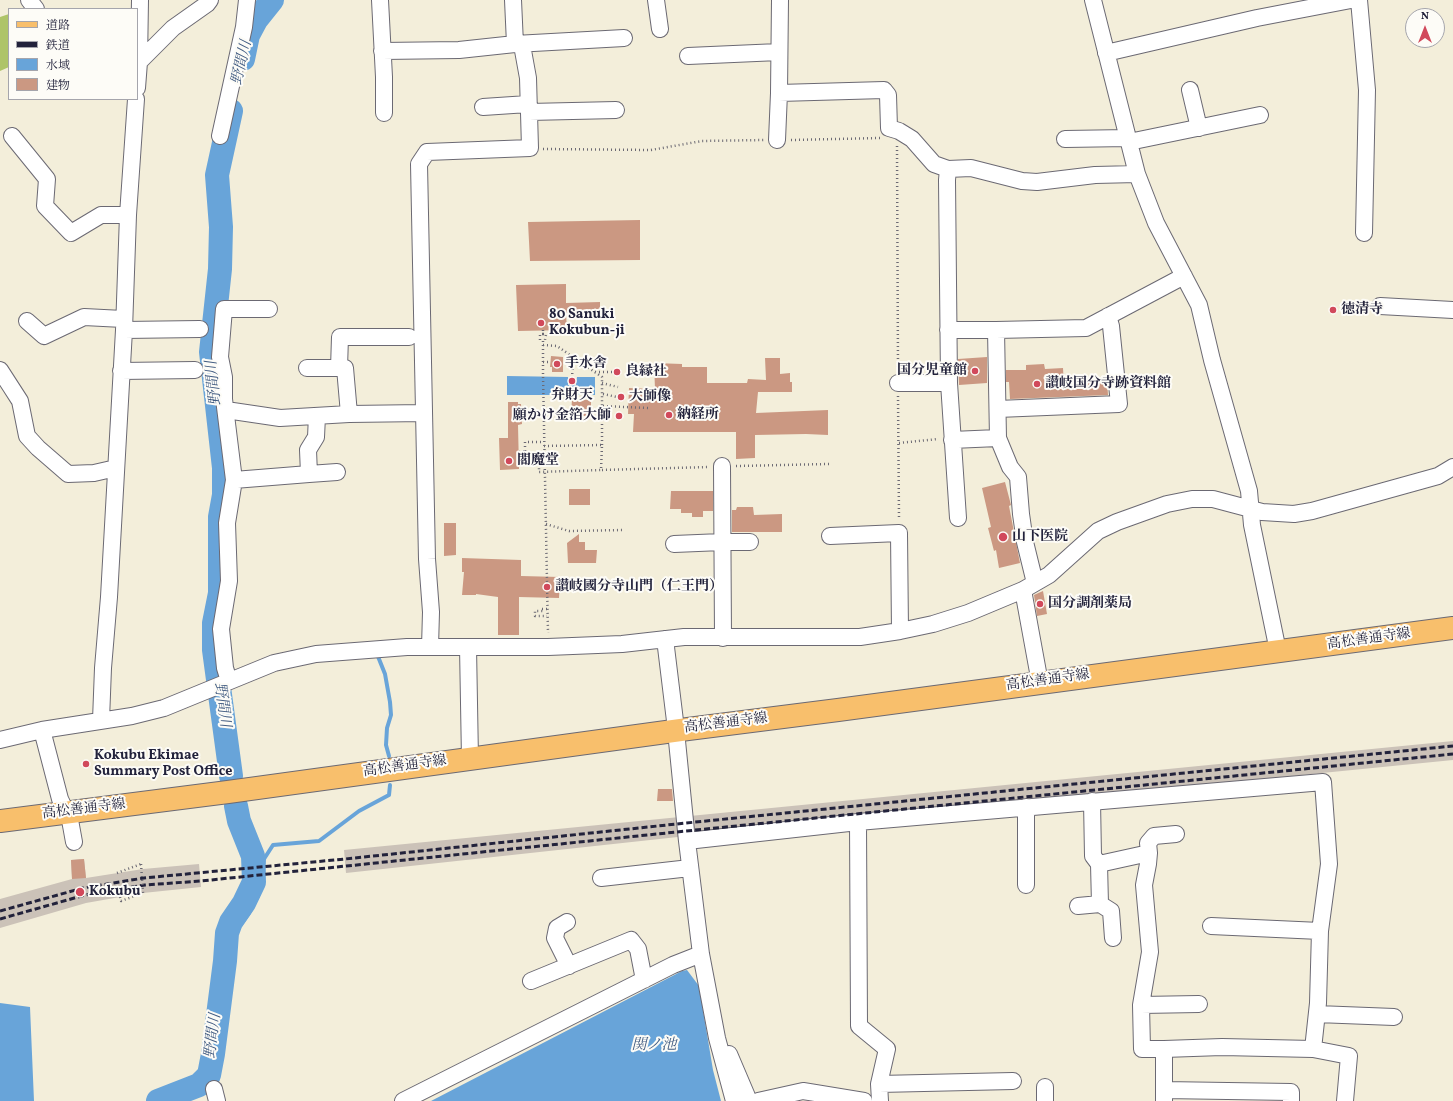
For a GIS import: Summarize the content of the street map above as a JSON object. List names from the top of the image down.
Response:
{
  "streets": {
    "main road": ["高松善通寺線"]
  },
  "water": ["野間川", "関ノ池"],
  "places": [
    "徳清寺",
    "80 Sanuki Kokubun-ji",
    "手水舎",
    "国分児童館",
    "良縁社",
    "弁財天",
    "讃岐国分寺跡資料館",
    "大師像",
    "納経所",
    "願かけ金箔大師",
    "閻魔堂",
    "山下医院",
    "讃岐國分寺山門（仁王門）",
    "国分調剤薬局",
    "Kokubu Ekimae Summary Post Office",
    "Kokubu"
  ],
  "legend": [
    "道路",
    "鉄道",
    "水域",
    "建物"
  ],
  "north": "top"
}
